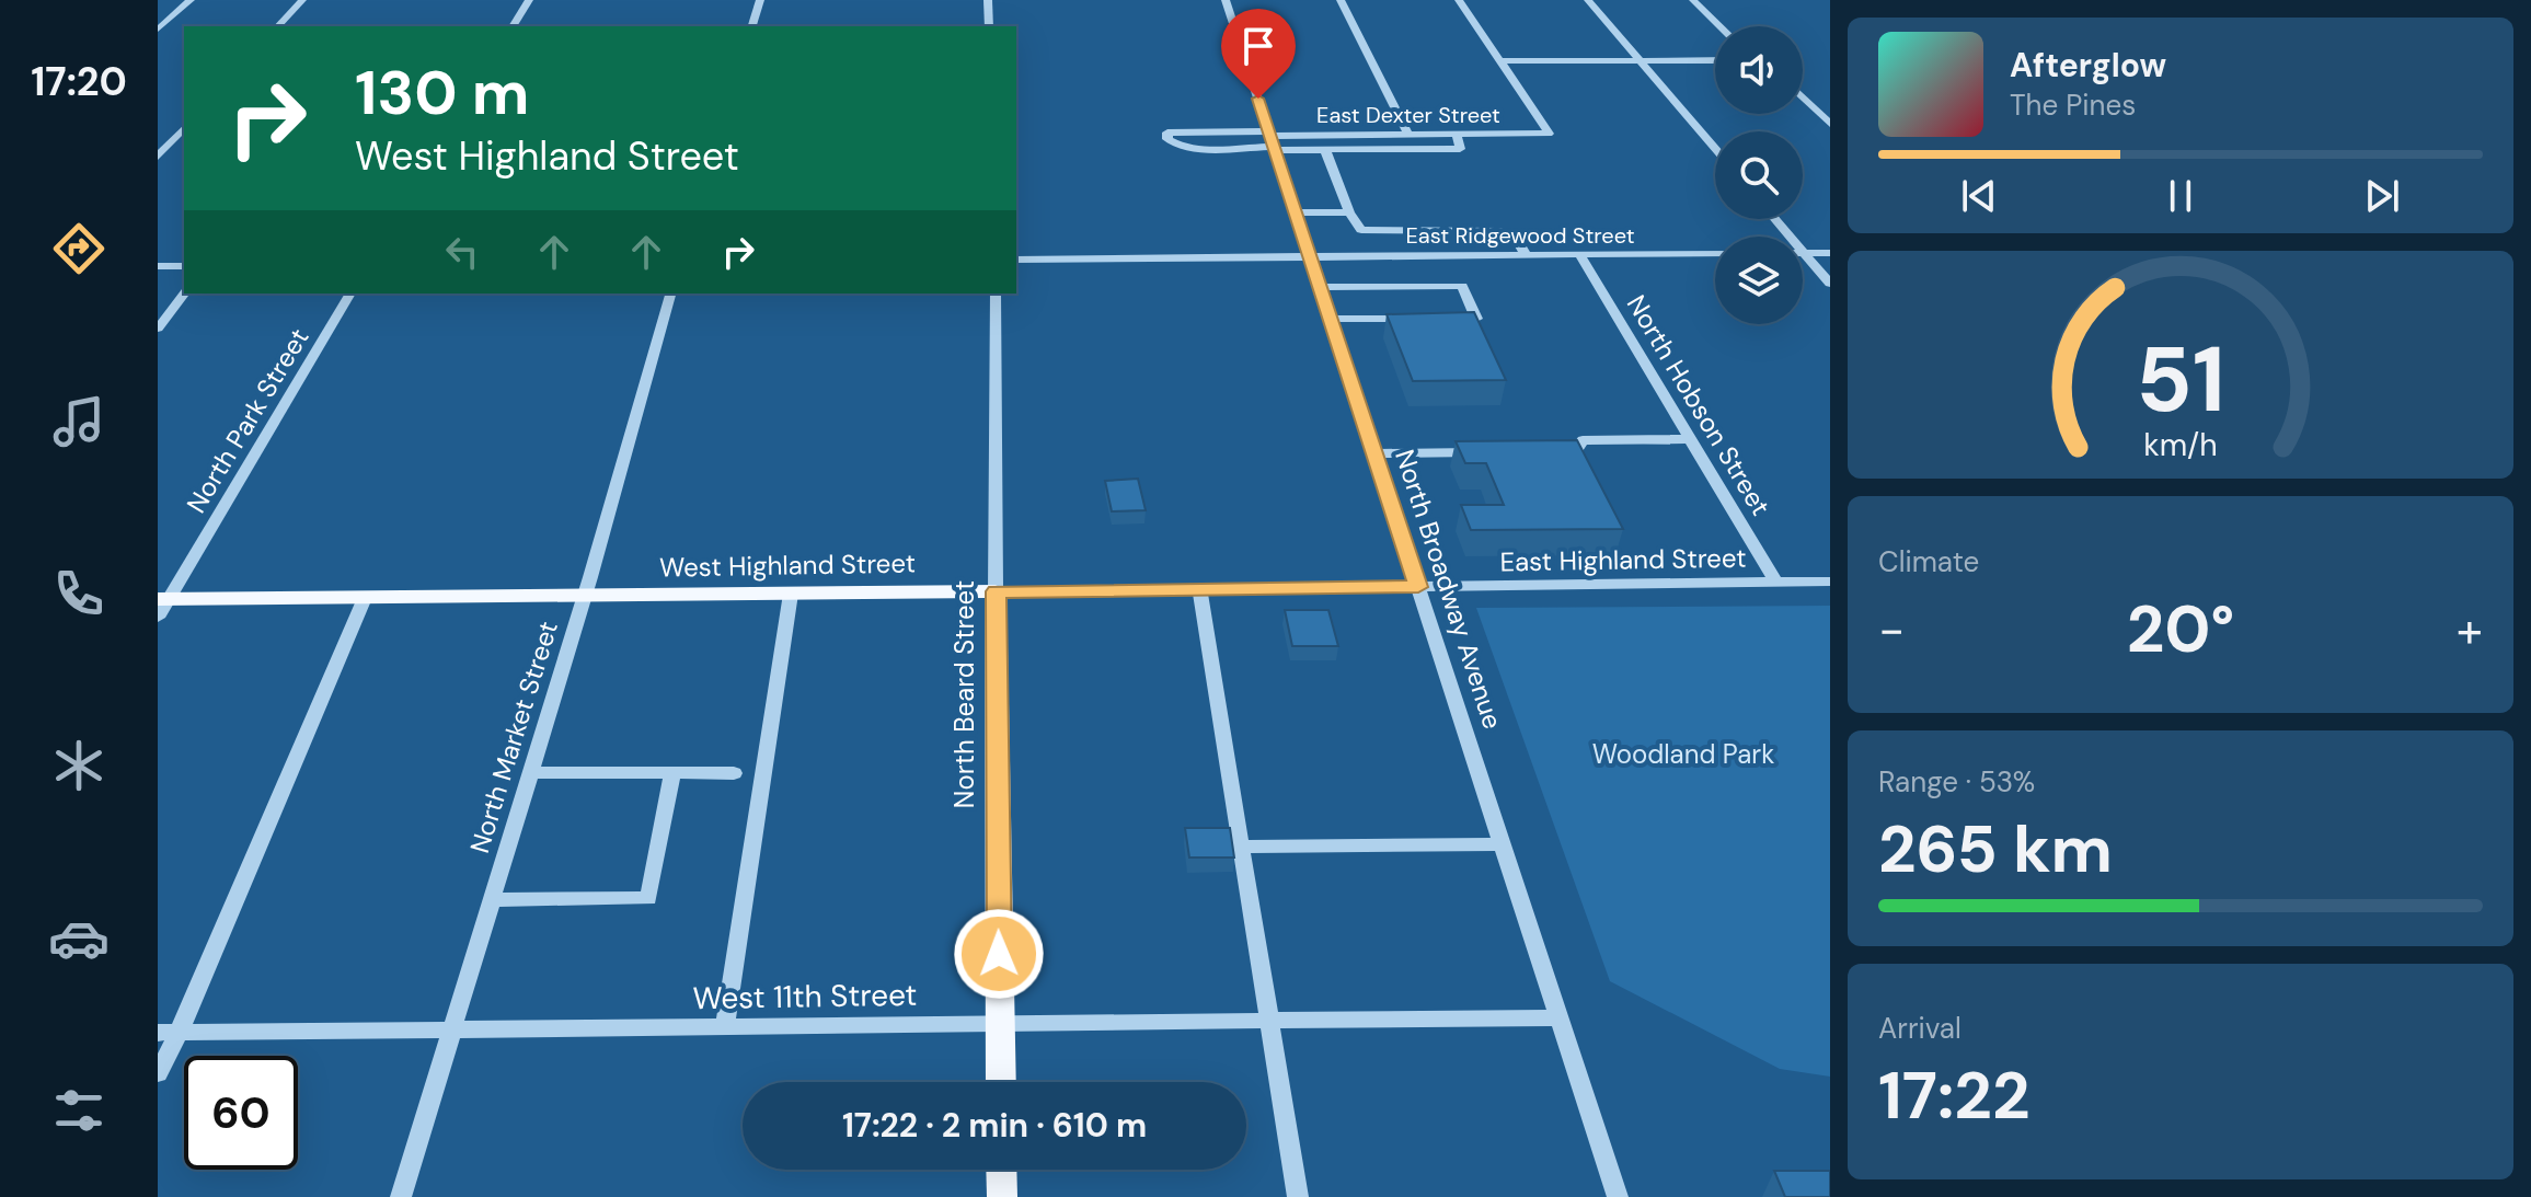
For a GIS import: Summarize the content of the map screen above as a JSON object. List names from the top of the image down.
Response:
{
  "streets": {
    "main road": ["West Highland Street", "North Beard Street"],
    "street": [
      "East Dexter Street",
      "East Ridgewood Street",
      "North Hobson Street",
      "North Park Street",
      "East Highland Street",
      "North Broadway Avenue",
      "North Market Street",
      "West 11th Street"
    ]
  },
  "crossings": [
    ["East Dexter Street", "North Broadway Avenue"],
    ["East Ridgewood Street", "North Hobson Street"],
    ["East Ridgewood Street", "North Broadway Avenue"],
    ["North Hobson Street", "East Highland Street"],
    ["North Park Street", "West Highland Street"],
    ["East Highland Street", "West Highland Street"],
    ["East Highland Street", "North Broadway Avenue"],
    ["West Highland Street", "North Broadway Avenue"],
    ["West Highland Street", "North Beard Street"],
    ["West Highland Street", "North Market Street"],
    ["North Broadway Avenue", "West 11th Street"],
    ["North Beard Street", "West 11th Street"],
    ["North Market Street", "West 11th Street"]
  ],
  "parks": ["Woodland Park"],
  "page": {
    "tabs": "17:20",
    "turn": ["130 m", "West Highland Street"],
    "song": ["Afterglow", "The Pines"],
    "tile": [
      "Climate",
      ["Range · 53%", "265 km"],
      ["Arrival", "17:22"]
    ],
    "heat": ["−", "20°", "+"],
    "limit": "60",
    "trip": "17:22 · 2 min · 610 m",
    "gauge": ["51", "km/h"]
  }
}
